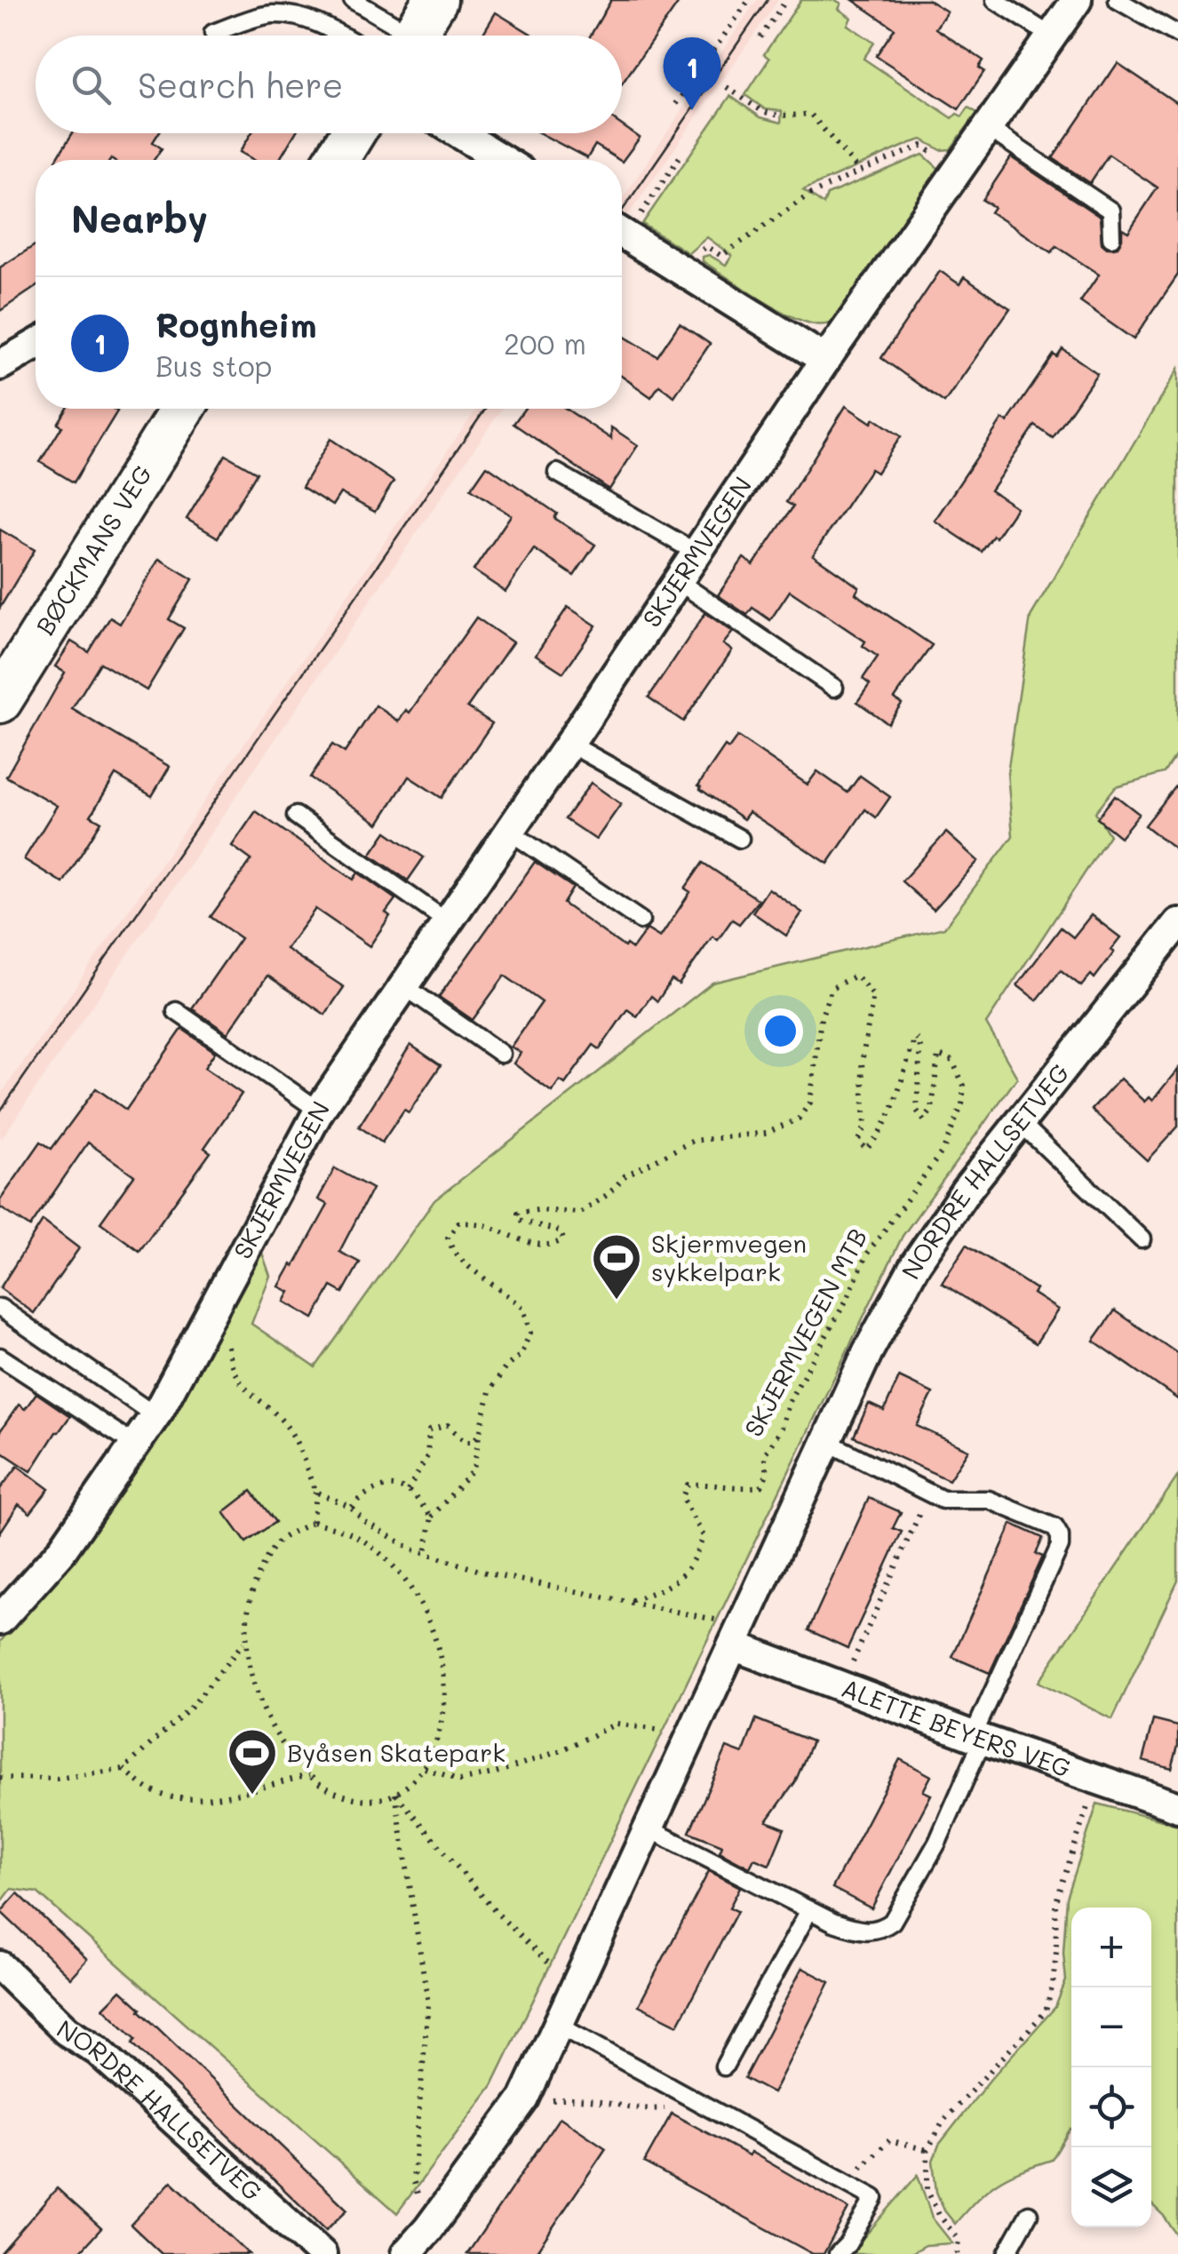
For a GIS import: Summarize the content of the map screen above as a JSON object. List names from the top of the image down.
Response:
{
  "streets": {
    "main road": ["BØCKMANS VEG"],
    "street": ["SKJERMVEGEN", "NORDRE HALLSETVEG", "ALETTE BEYERS VEG"],
    "path": ["SKJERMVEGEN MTB"]
  },
  "crossings": [
    ["NORDRE HALLSETVEG", "ALETTE BEYERS VEG"]
  ],
  "places": {
    "sports": ["Skjermvegen sykkelpark", "Byåsen Skatepark"]
  },
  "page": {
    "search": "Search here",
    "pins": "1",
    "heading": "Nearby",
    "list": [
      {
        "mark": "1",
        "name": "Rognheim",
        "note": "Bus stop",
        "value": "200 m"
      }
    ],
    "map_buttons": ["+", "−"]
  }
}
